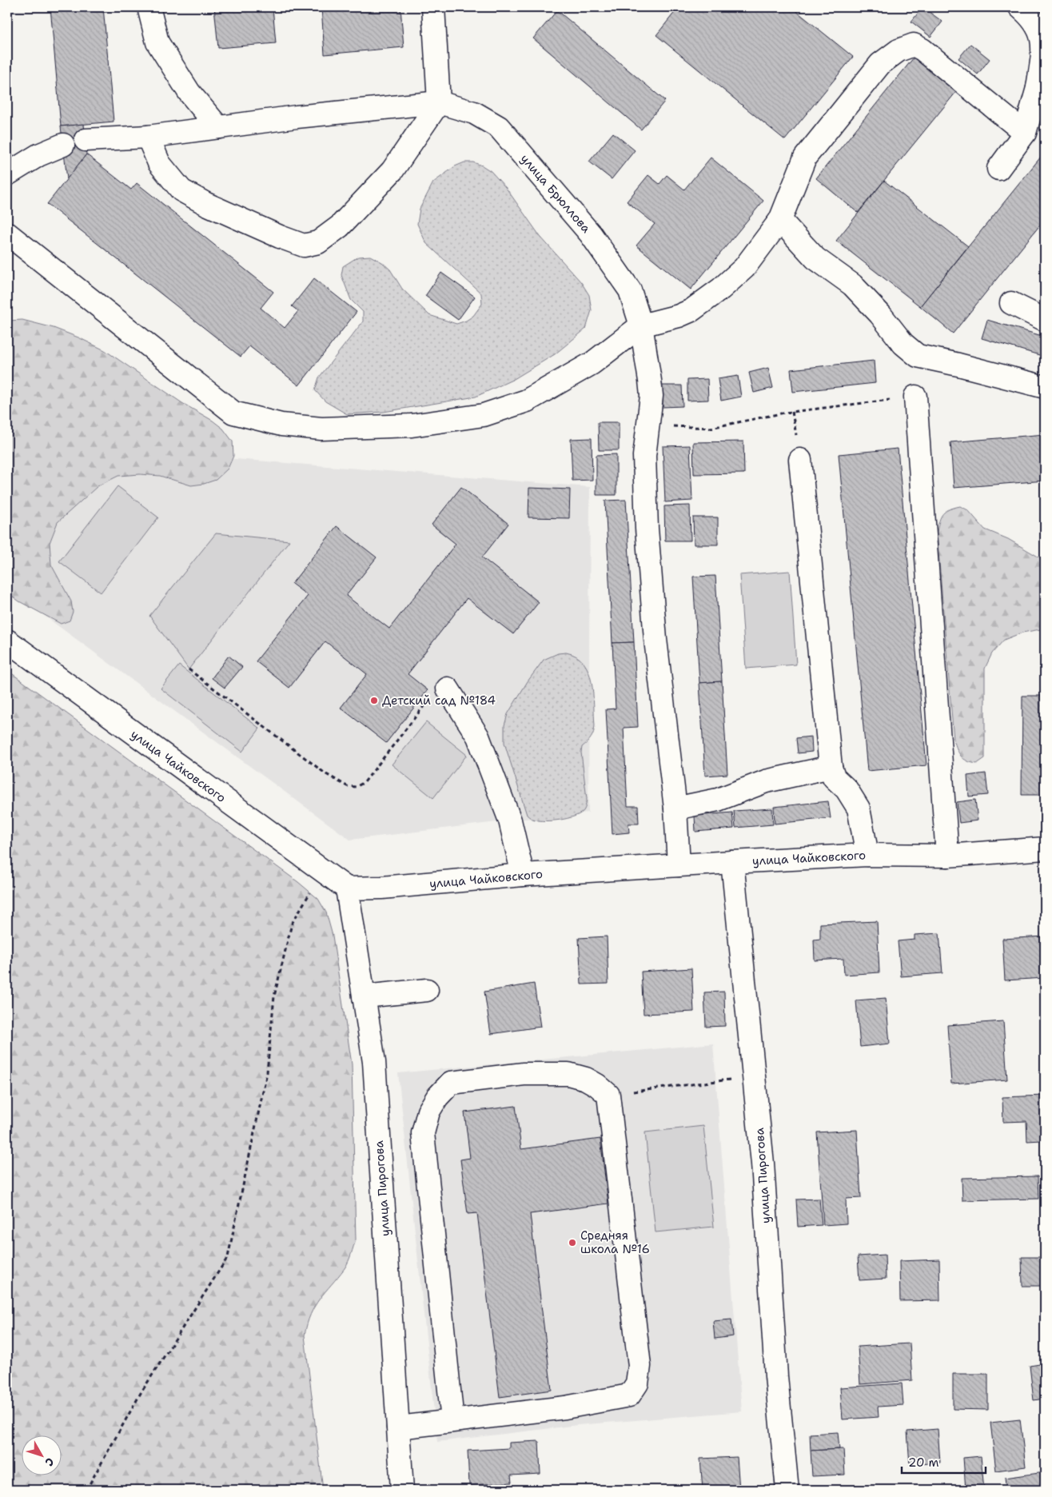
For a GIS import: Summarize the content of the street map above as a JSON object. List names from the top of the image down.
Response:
{
  "streets": {
    "street": ["улица Брюллова", "улица Чайковского", "улица Пирогова"]
  },
  "crossings": [
    ["улица Брюллова", "улица Чайковского"],
    ["улица Чайковского", "улица Пирогова"]
  ],
  "places": ["Детский сад №184", "Средняя школа №16"],
  "scale_bar": "20 m",
  "north": "bottom right"
}
